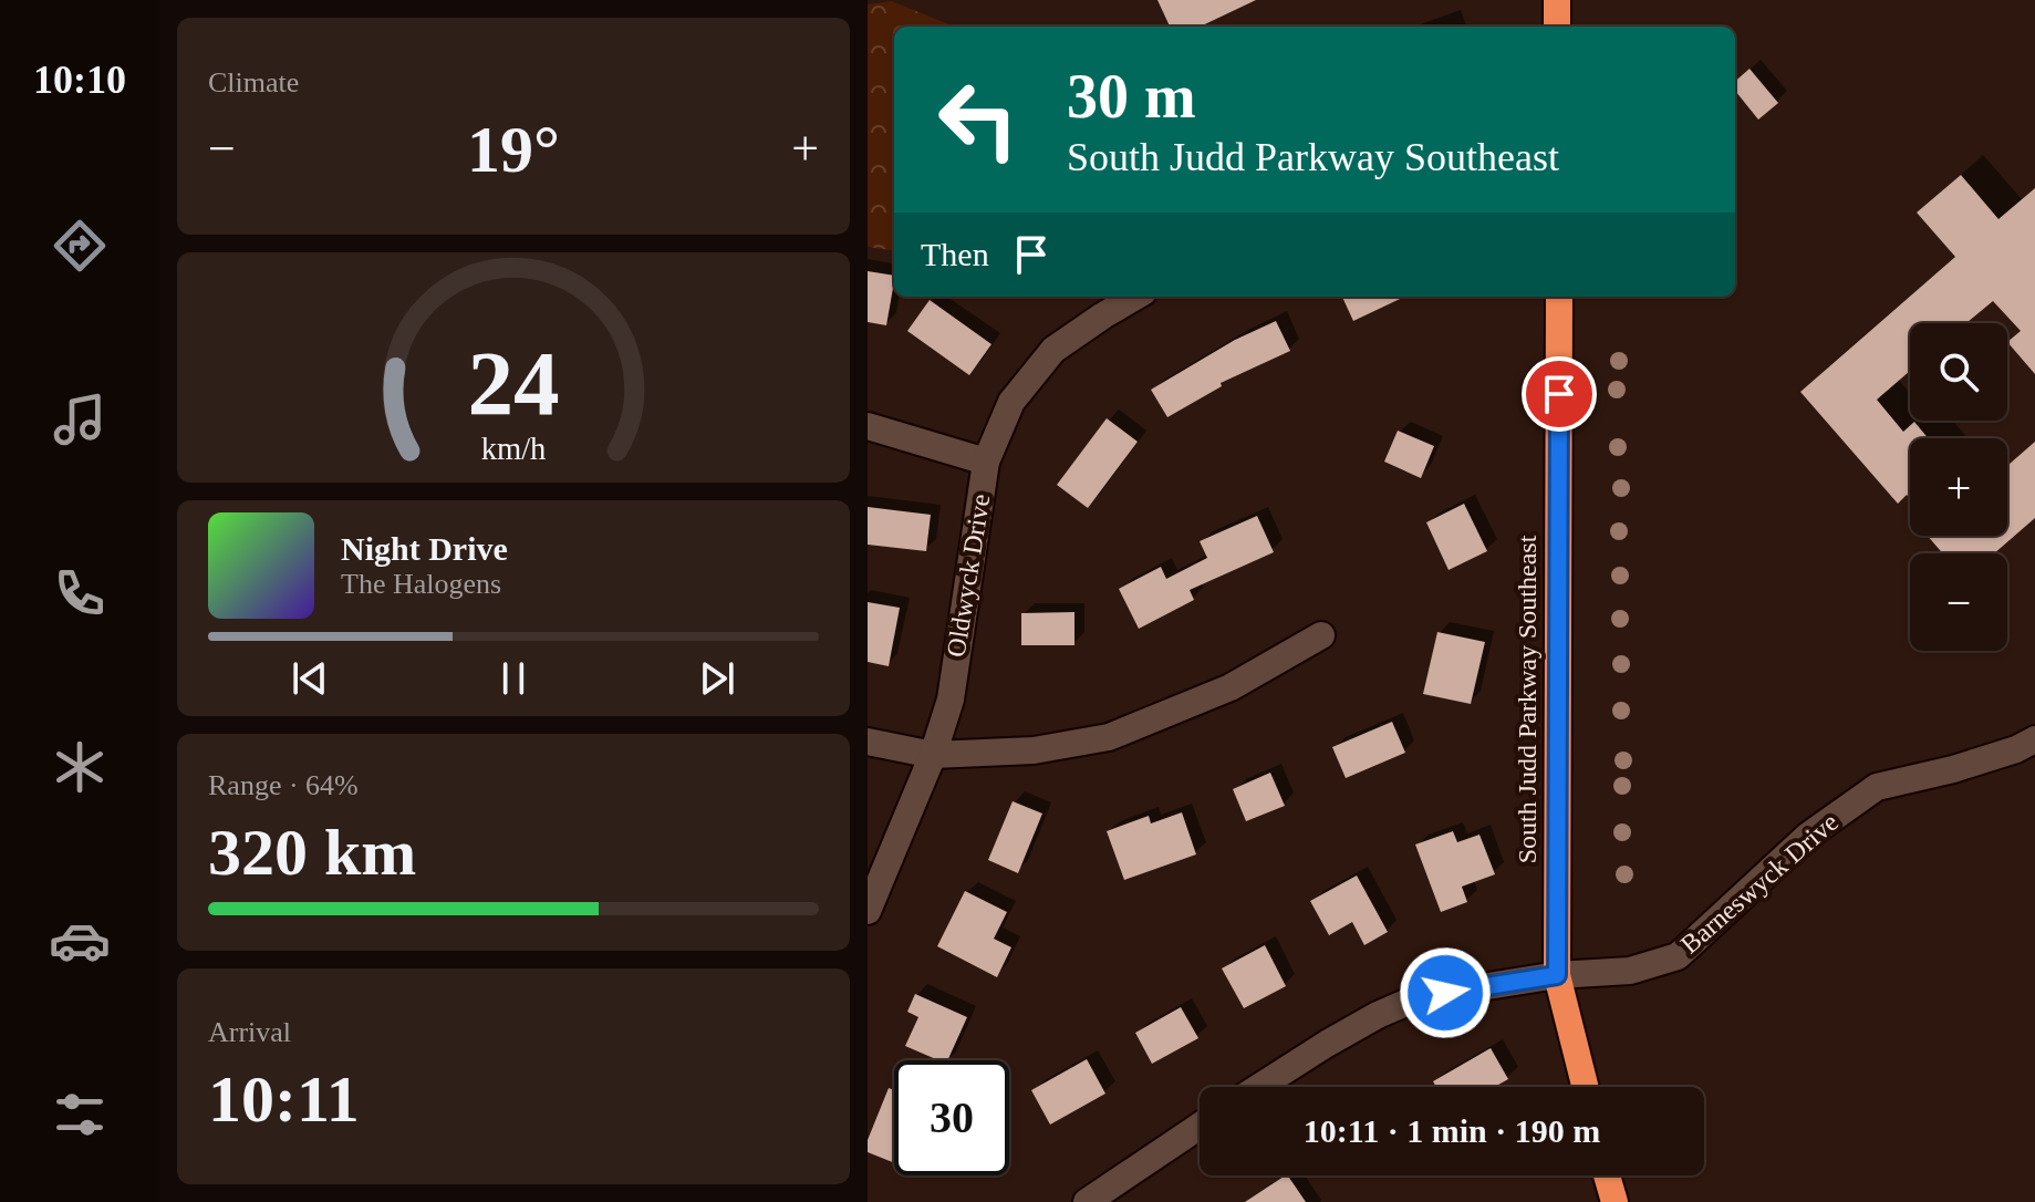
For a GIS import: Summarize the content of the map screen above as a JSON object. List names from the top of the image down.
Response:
{
  "streets": {
    "highway": ["South Judd Parkway Southeast"],
    "street": ["Oldwyck Drive", "Barneswyck Drive"]
  },
  "crossings": [
    ["South Judd Parkway Southeast", "Barneswyck Drive"]
  ],
  "page": {
    "tabs": "10:10",
    "tile": [
      "Climate",
      ["Range · 64%", "320 km"],
      ["Arrival", "10:11"]
    ],
    "turn": ["30 m", "South Judd Parkway Southeast"],
    "heat": ["−", "19°", "+"],
    "then": "Then",
    "map_buttons": ["+", "−"],
    "song": ["Night Drive", "The Halogens"],
    "limit": "30",
    "trip": "10:11 · 1 min · 190 m",
    "gauge": ["24", "km/h"]
  }
}
